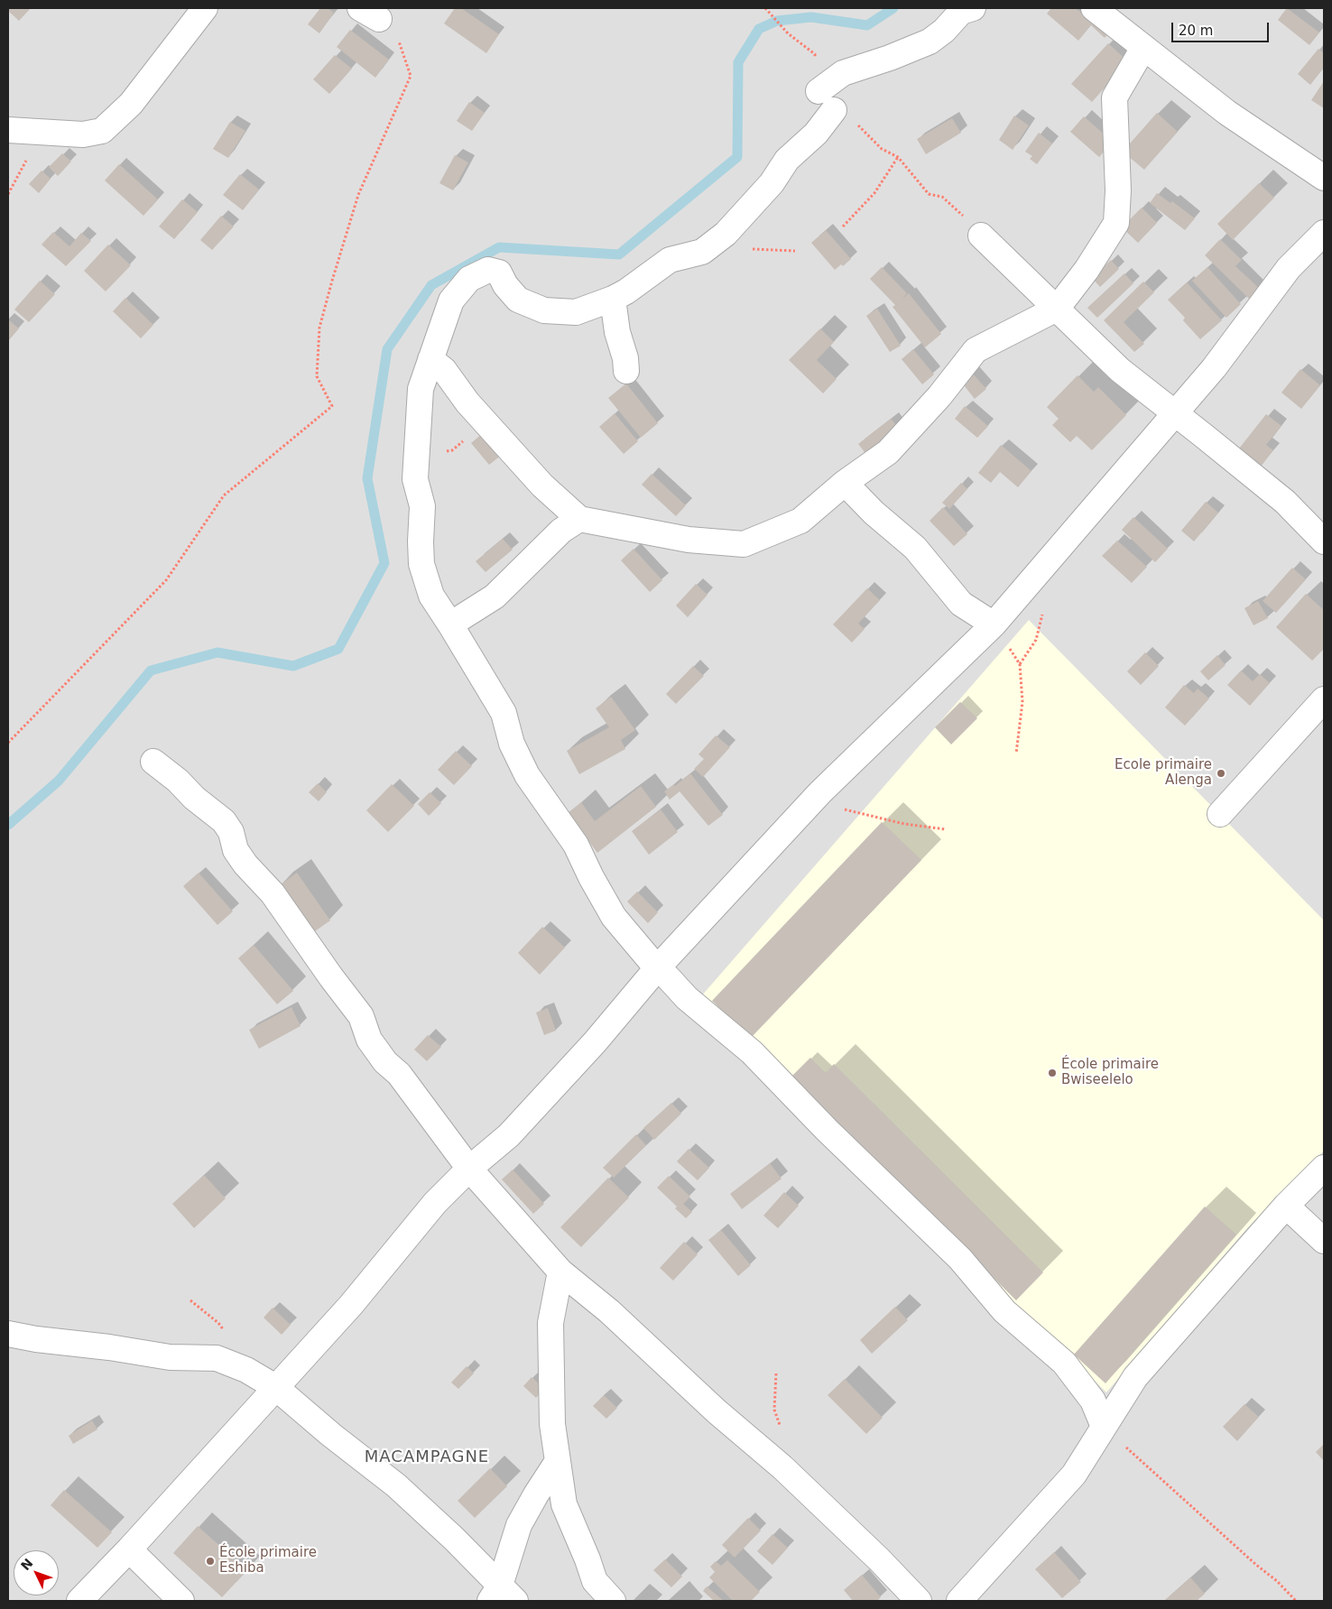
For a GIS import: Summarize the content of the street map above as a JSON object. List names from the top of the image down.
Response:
{
  "districts": ["MACAMPAGNE"],
  "places": ["Ecole primaire Alenga", "École primaire Bwiseelelo", "École primaire Eshiba"],
  "scale_bar": "20 m",
  "north": "top left"
}
